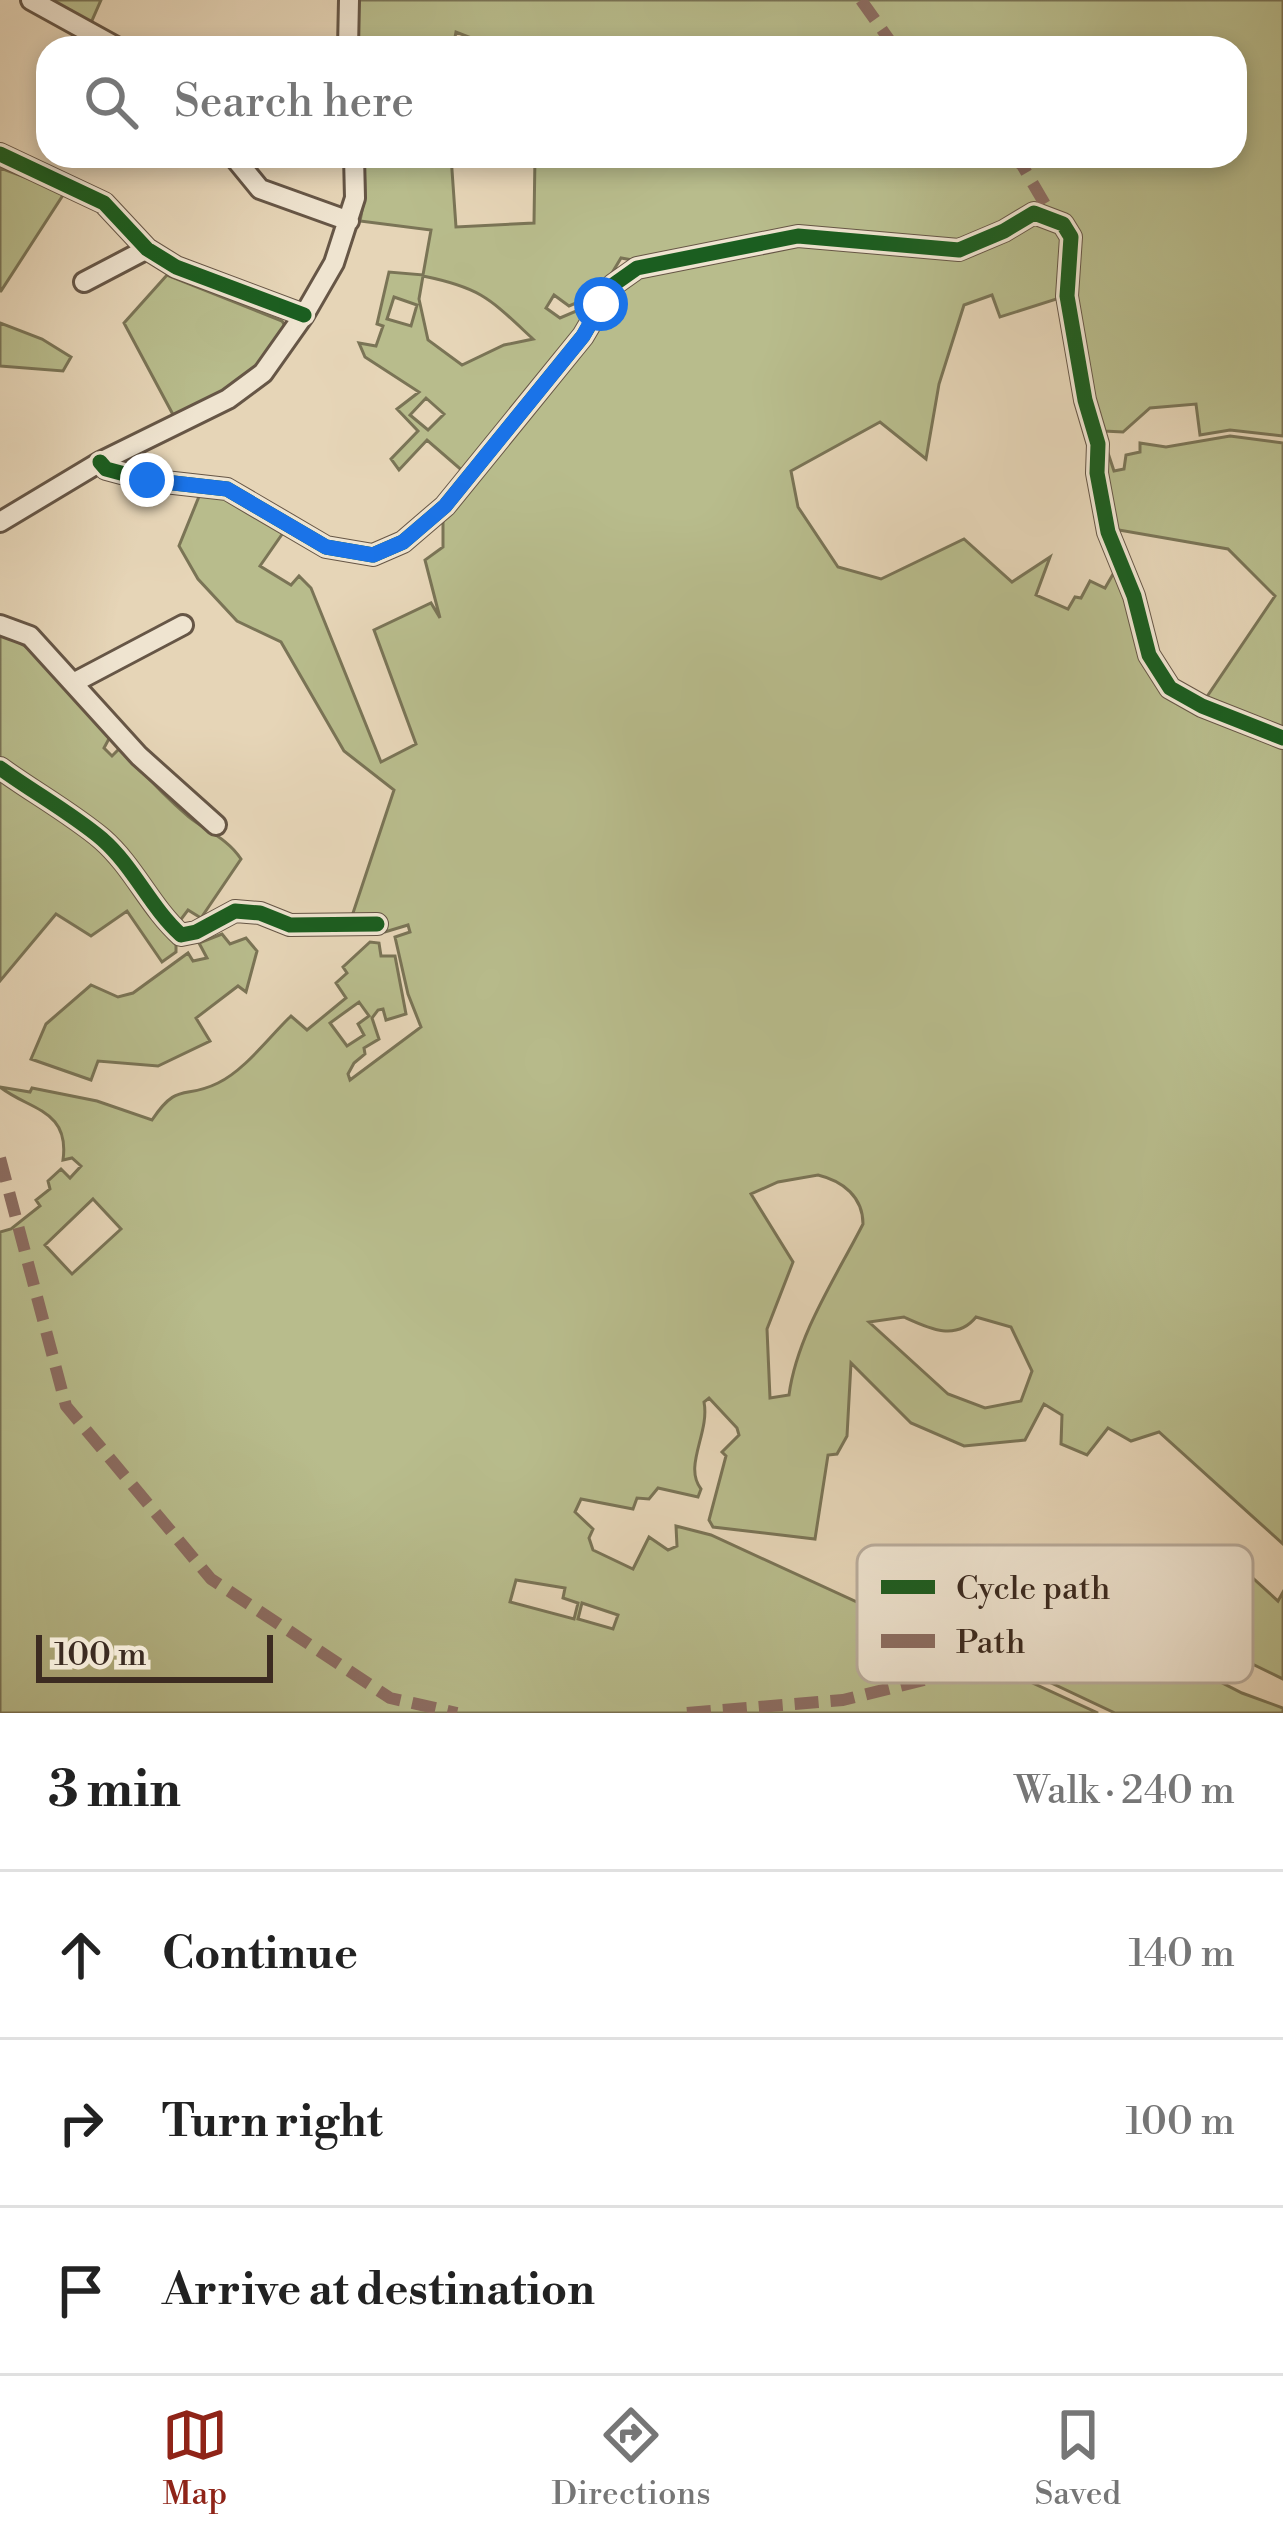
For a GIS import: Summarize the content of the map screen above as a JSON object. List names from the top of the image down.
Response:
{
  "legend": ["Cycle path", "Path"],
  "scale_bar": "100 m",
  "page": {
    "search": "Search here",
    "scale": "100 m",
    "heading": ["3 min", "Walk · 240 m"],
    "list": [
      ["Continue", "140 m"],
      ["Turn right", "100 m"],
      "Arrive at destination"
    ],
    "nav": ["Map", "Directions", "Saved"]
  }
}
